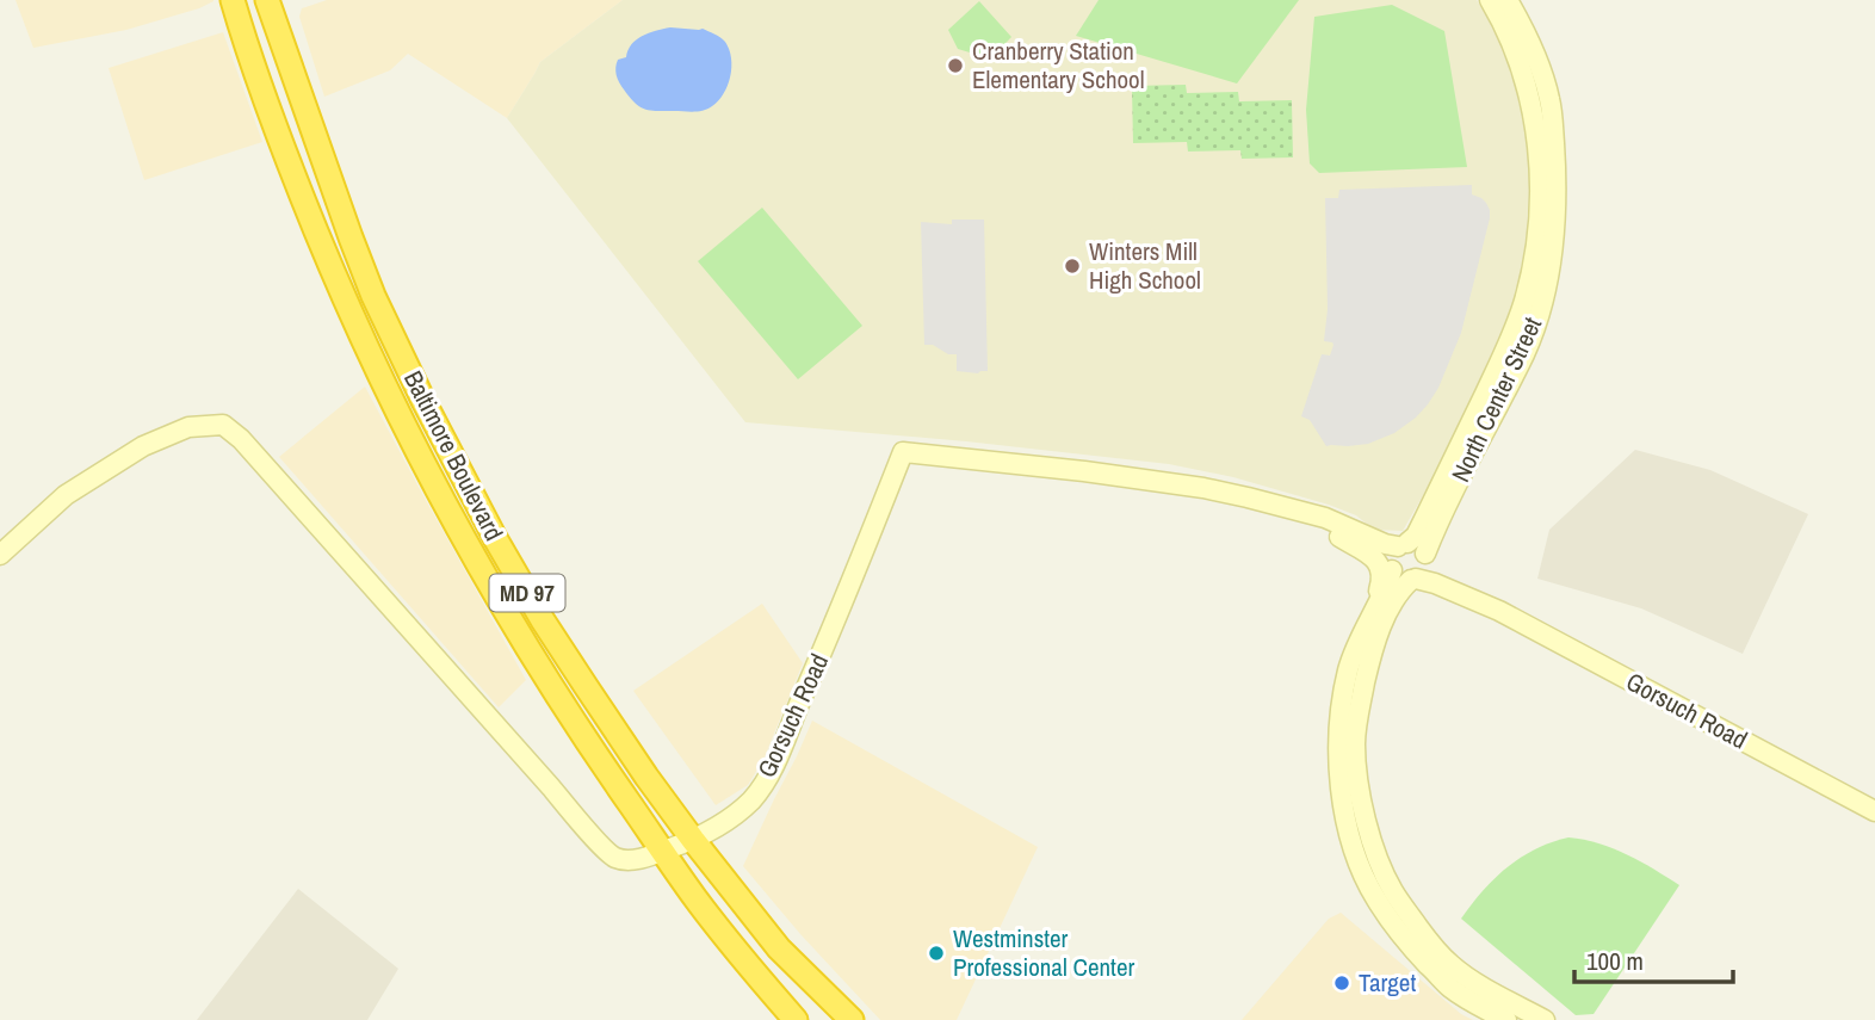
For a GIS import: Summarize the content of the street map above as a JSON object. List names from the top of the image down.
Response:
{
  "streets": {
    "highway": ["Baltimore Boulevard", "MD 97"],
    "street": ["North Center Street", "Gorsuch Road"]
  },
  "crossings": [
    ["North Center Street", "Gorsuch Road"],
    ["Baltimore Boulevard", "Gorsuch Road"]
  ],
  "places": [
    "Cranberry Station Elementary School",
    "Winters Mill High School",
    "Westminster Professional Center",
    "Target"
  ],
  "scale_bar": "100 m"
}
